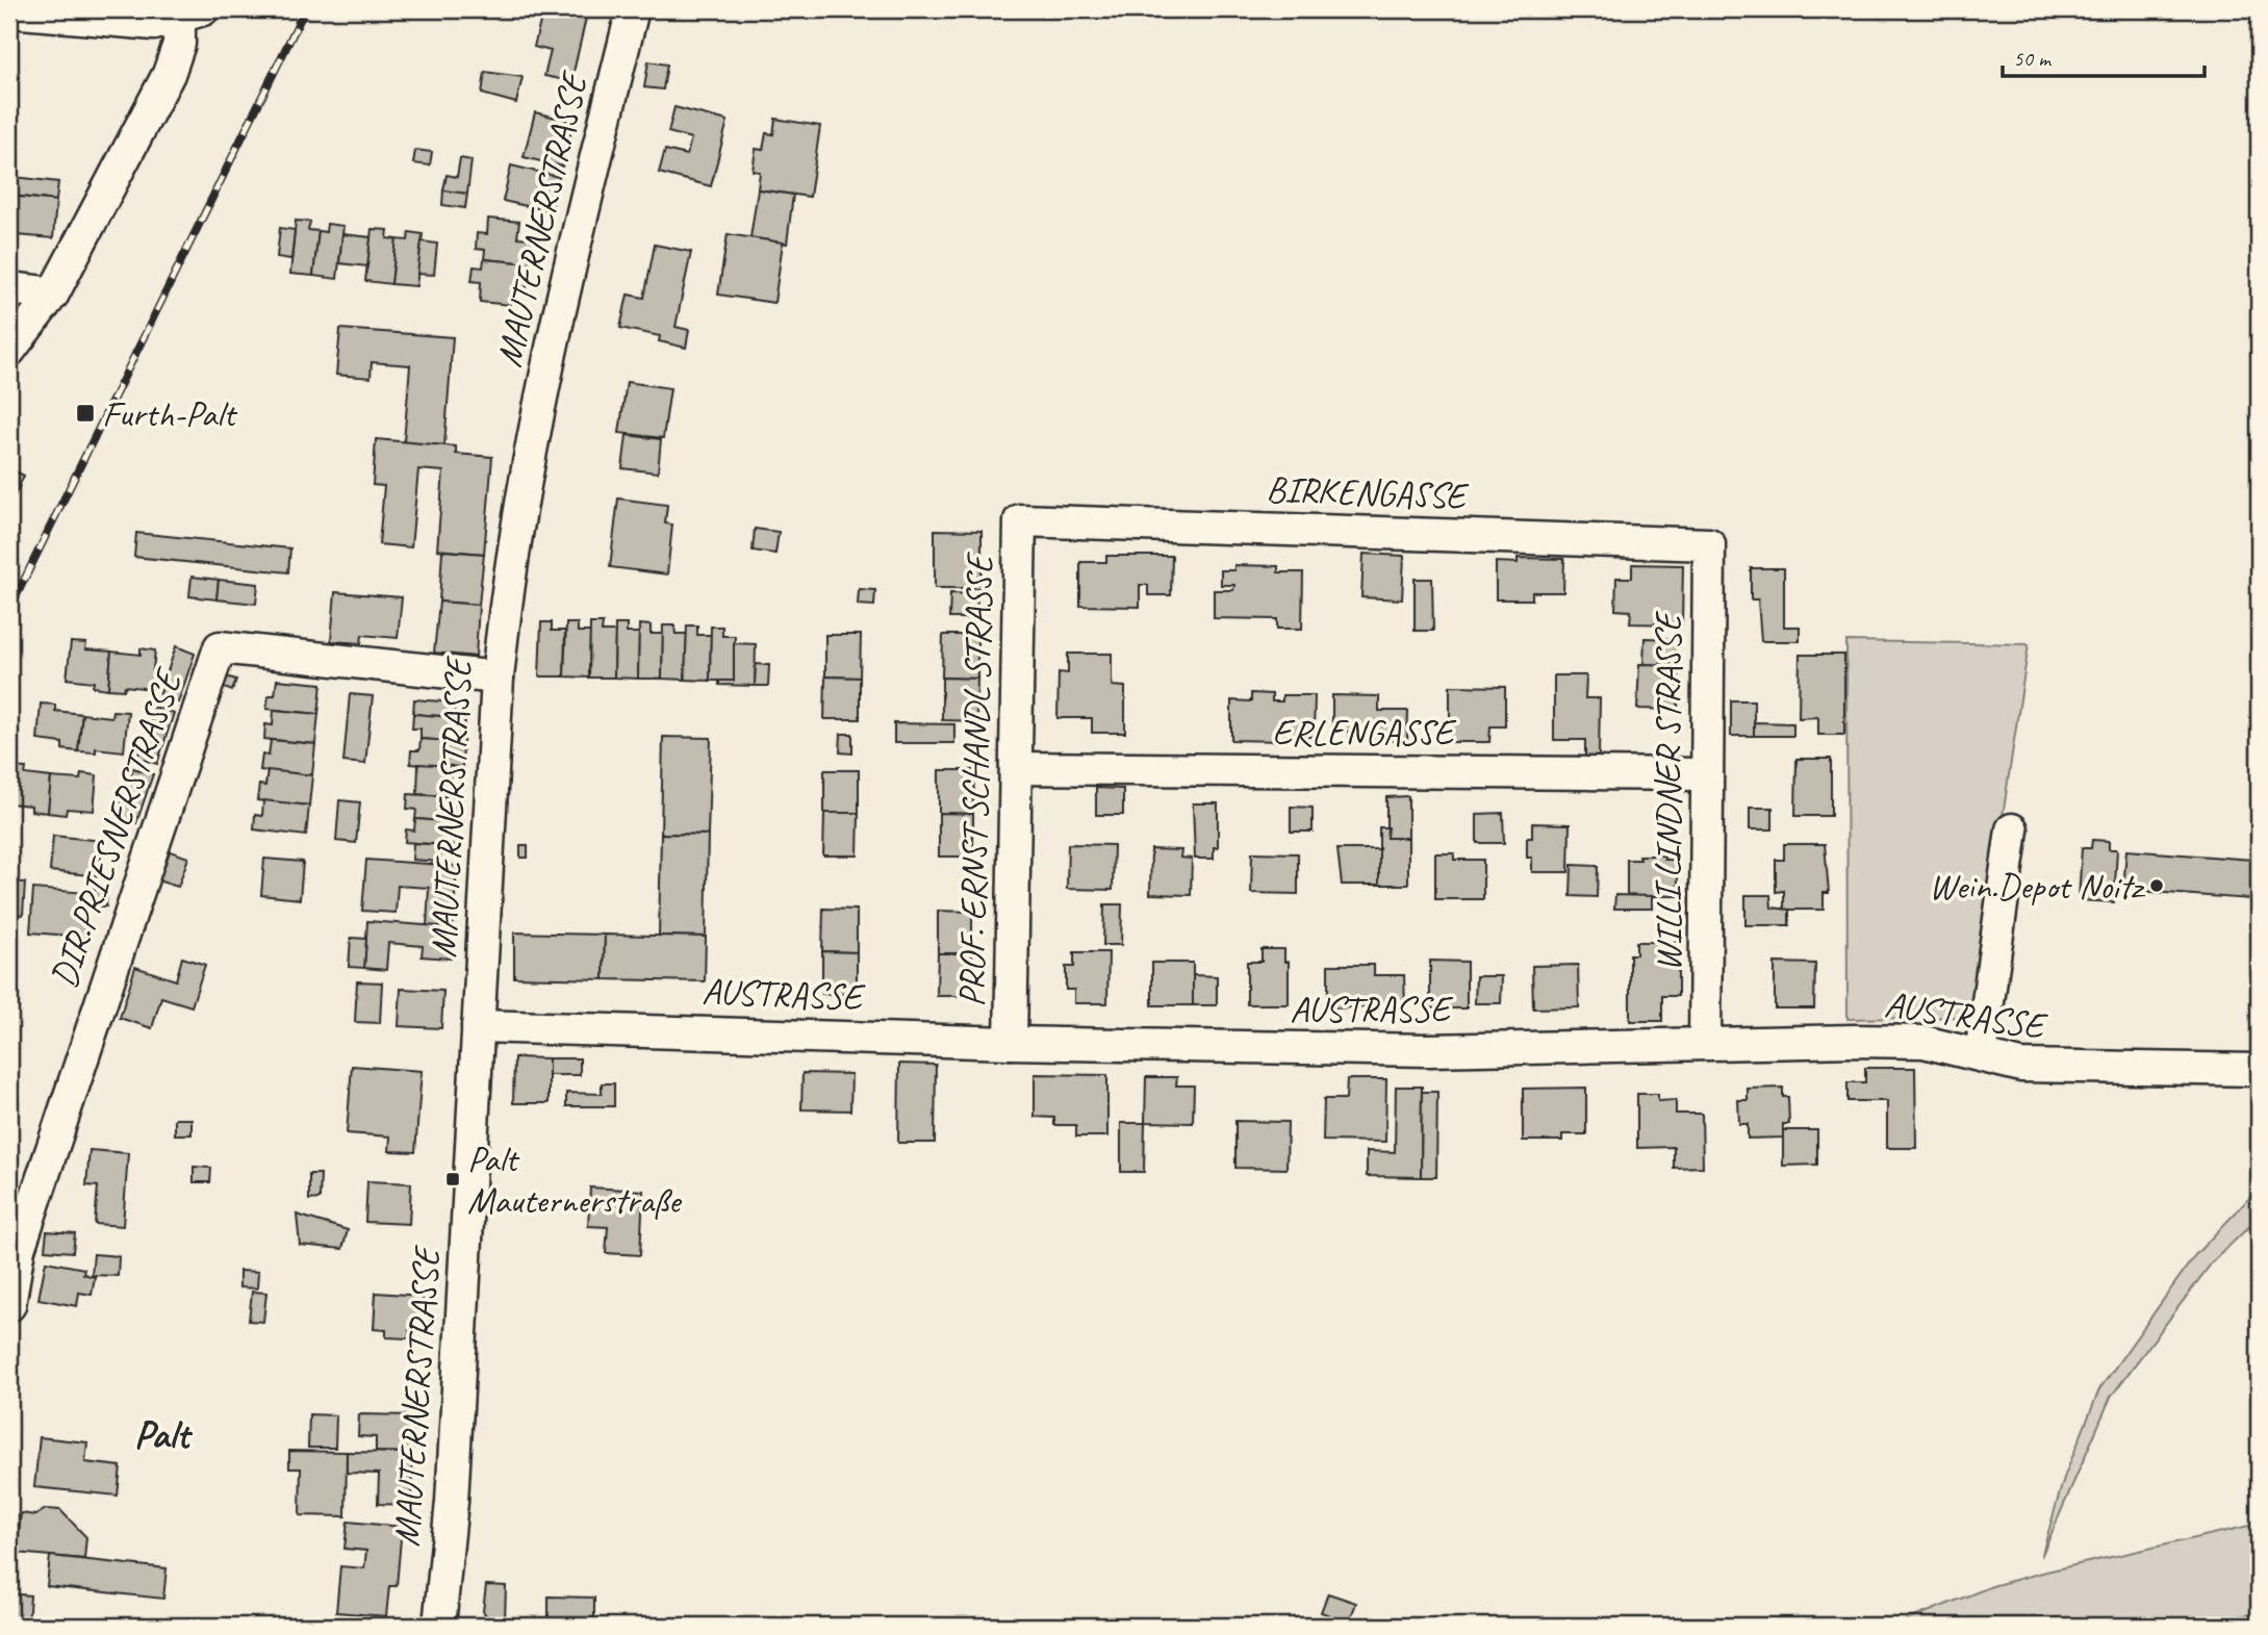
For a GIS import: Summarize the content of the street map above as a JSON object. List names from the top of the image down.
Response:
{
  "streets": {
    "street": [
      "MAUTERNERSTRASSE",
      "BIRKENGASSE",
      "ERLENGASSE",
      "PROF. ERNST SCHANDL STRASSE",
      "WILLI LINDNER STRASSE",
      "DIR.PRIESNERSTRASSE",
      "AUSTRASSE"
    ]
  },
  "crossings": [
    ["MAUTERNERSTRASSE", "DIR.PRIESNERSTRASSE"],
    ["MAUTERNERSTRASSE", "AUSTRASSE"],
    ["BIRKENGASSE", "PROF. ERNST SCHANDL STRASSE"],
    ["BIRKENGASSE", "WILLI LINDNER STRASSE"],
    ["ERLENGASSE", "PROF. ERNST SCHANDL STRASSE"],
    ["ERLENGASSE", "WILLI LINDNER STRASSE"],
    ["PROF. ERNST SCHANDL STRASSE", "AUSTRASSE"],
    ["WILLI LINDNER STRASSE", "AUSTRASSE"]
  ],
  "districts": ["Palt"],
  "places": {
    "transit": ["Furth-Palt", "Palt Mauternerstraße"],
    "other": ["Wein.Depot Noitz"]
  },
  "scale_bar": "50 m"
}
